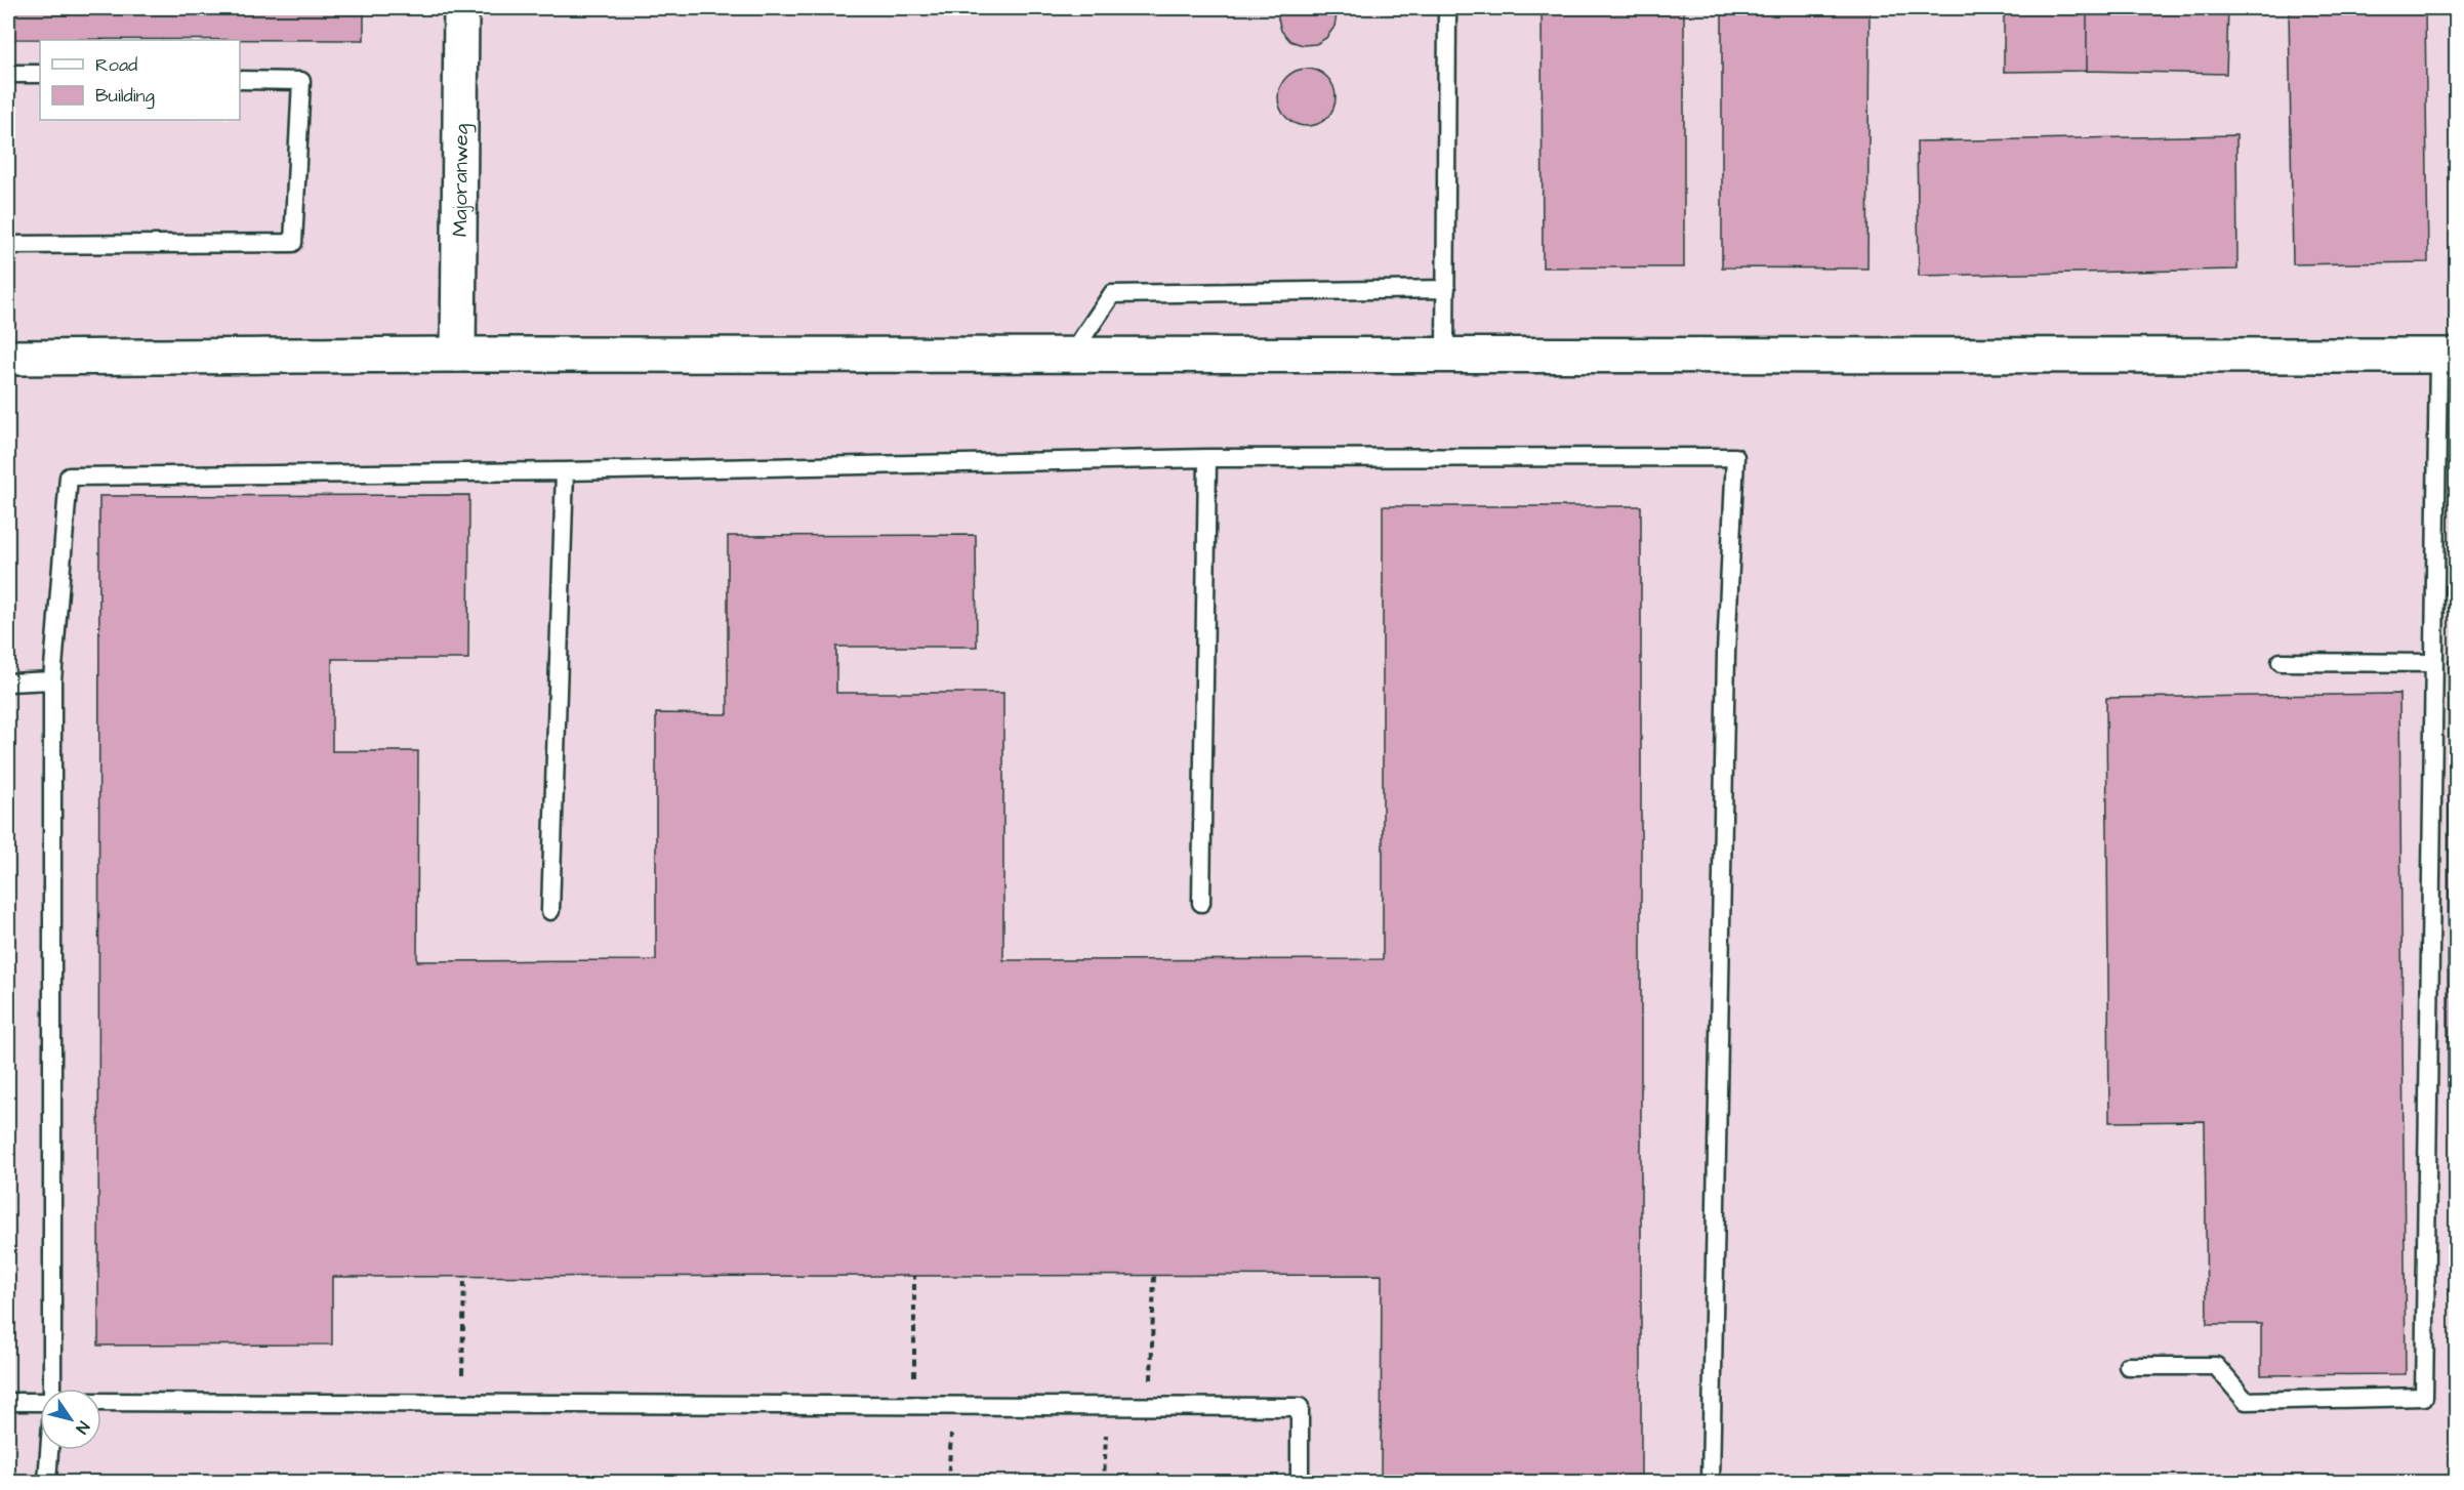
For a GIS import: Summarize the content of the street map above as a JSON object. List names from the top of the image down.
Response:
{
  "streets": {
    "street": ["Majoranweg"]
  },
  "legend": ["Road", "Building"],
  "north": "bottom right"
}
